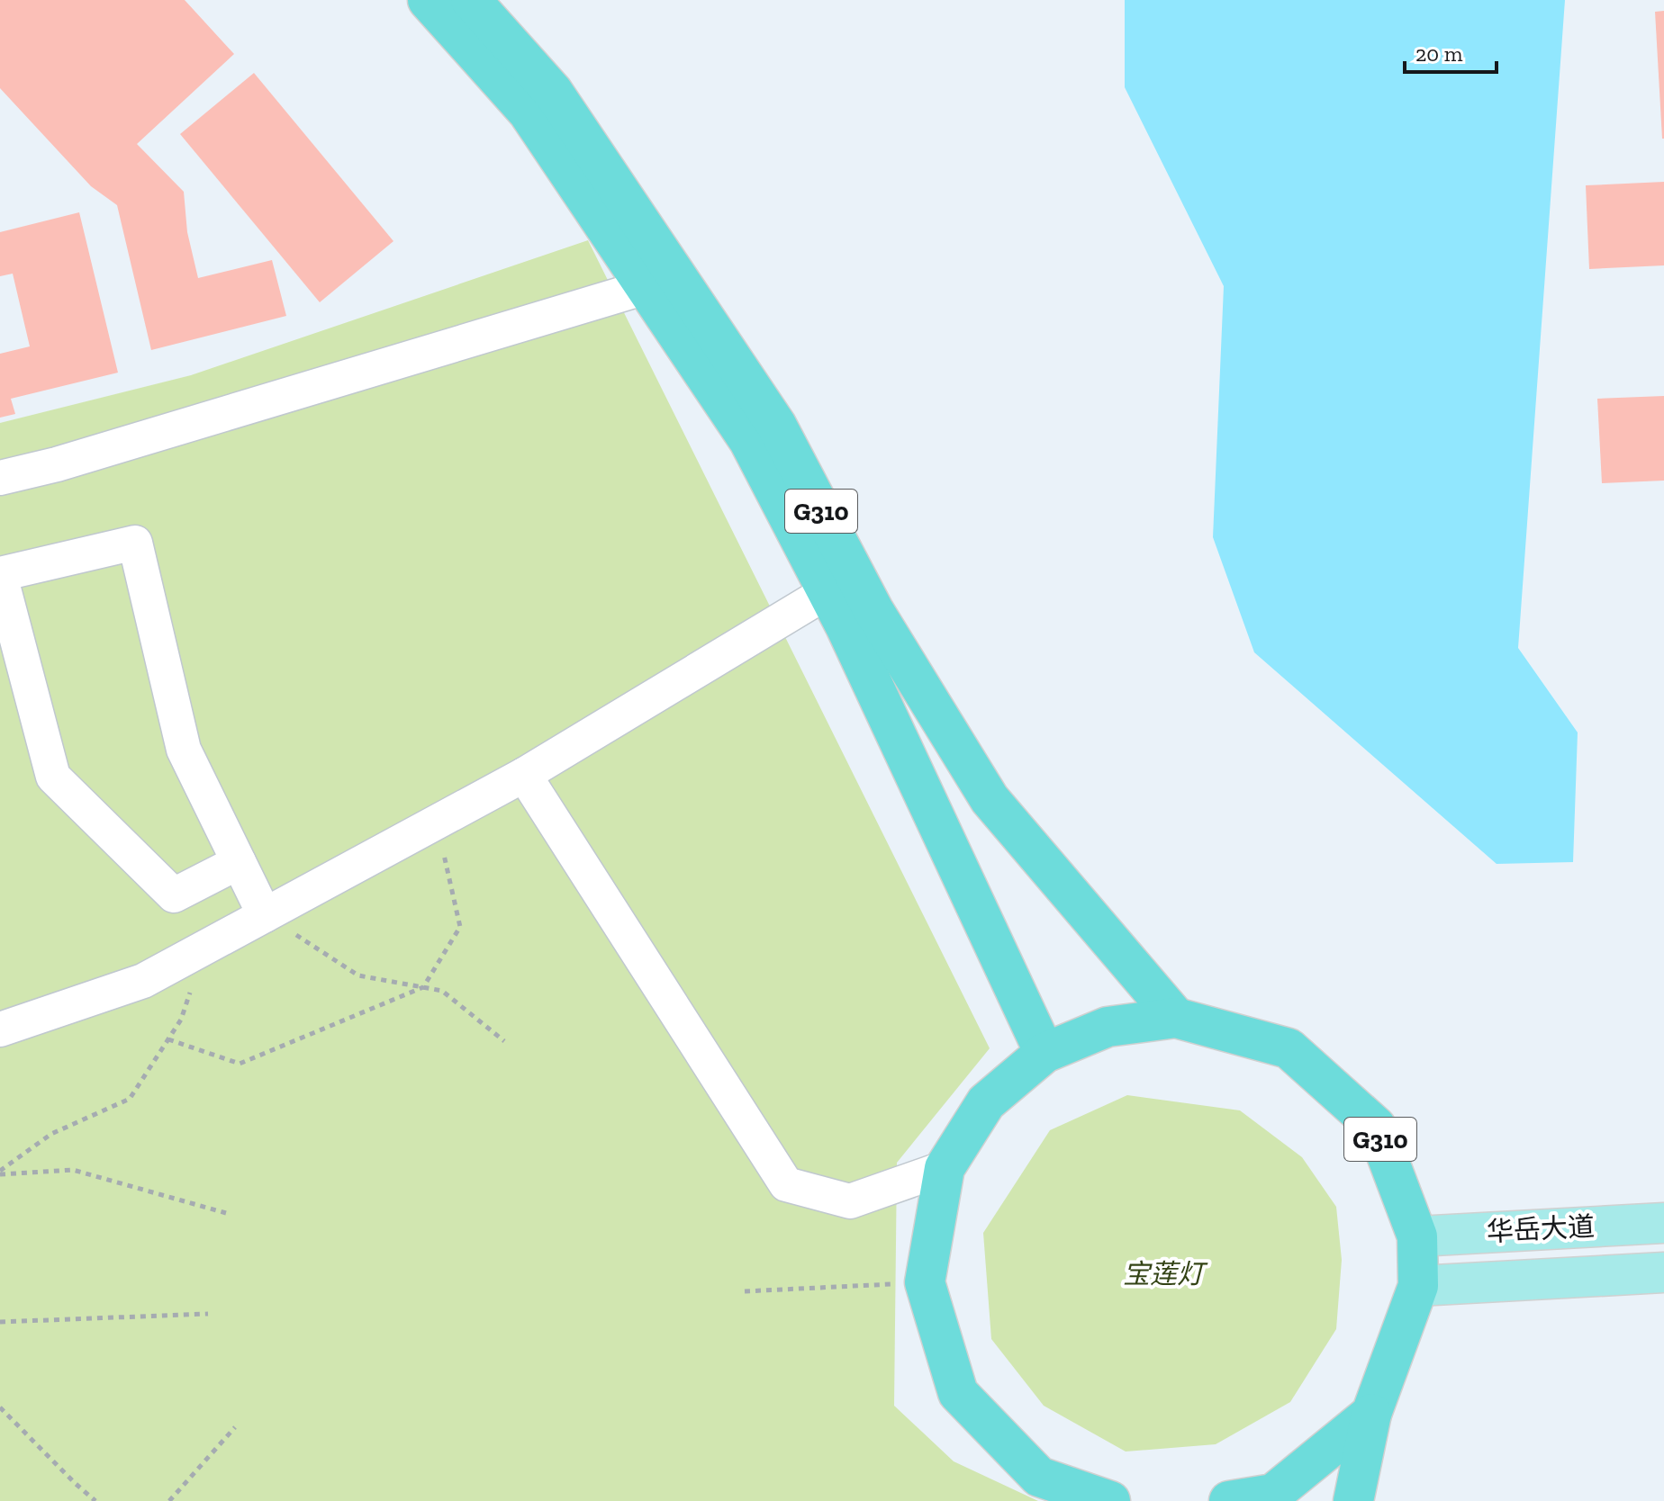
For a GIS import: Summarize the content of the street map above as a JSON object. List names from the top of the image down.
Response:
{
  "streets": {
    "highway": ["G310"],
    "main road": ["华岳大道"]
  },
  "crossings": [
    ["G310", "华岳大道"]
  ],
  "parks": ["宝莲灯"],
  "scale_bar": "20 m"
}
